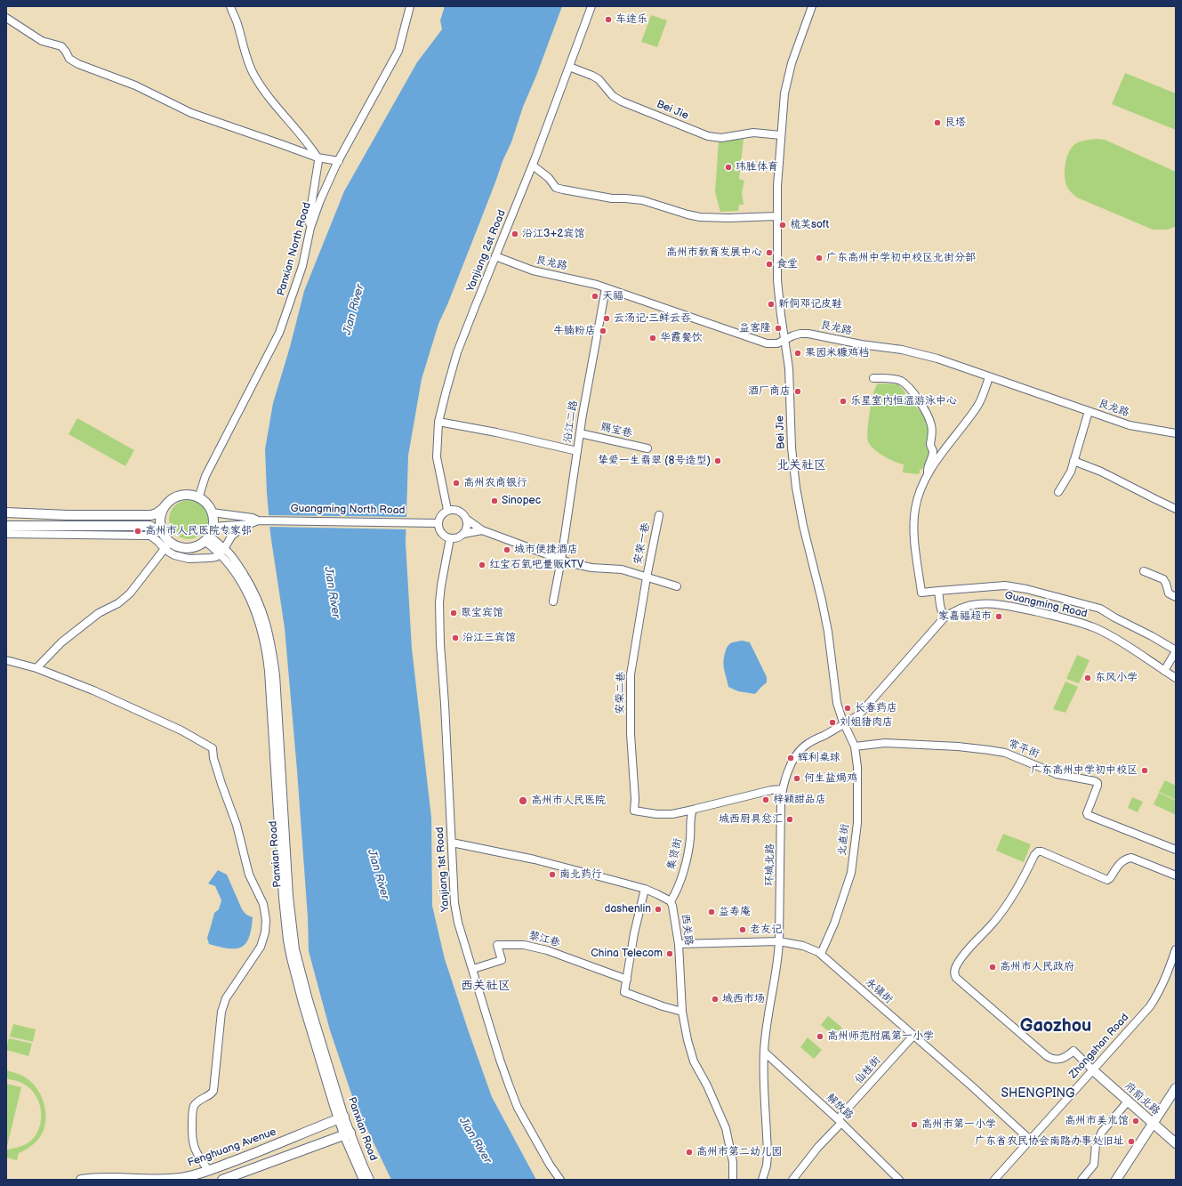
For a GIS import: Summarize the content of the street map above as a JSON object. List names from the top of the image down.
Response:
{
  "streets": {
    "main road": ["Guangming North Road", "府前北路", "Fenghuang Avenue"],
    "street": [
      "Bei Jie",
      "Panxian North Road",
      "Yanjiang 2st Road",
      "艮龙路",
      "沿江二路",
      "赐宝巷",
      "安荣一巷",
      "Guangming Road",
      "安荣二巷",
      "常平街",
      "北直街",
      "Panxian Road",
      "集贤街",
      "环城北路",
      "Yanjiang 1st Road",
      "西关路",
      "黎江巷",
      "永镇街",
      "Zhongshan Road",
      "仙桂街",
      "解放路"
    ]
  },
  "crossings": [
    ["Bei Jie", "Yanjiang 2st Road"],
    ["Bei Jie", "艮龙路"],
    ["Bei Jie", "北直街"],
    ["Bei Jie", "环城北路"],
    ["Panxian North Road", "Guangming North Road"],
    ["Panxian North Road", "Panxian Road"],
    ["Yanjiang 2st Road", "艮龙路"],
    ["Yanjiang 2st Road", "Guangming North Road"],
    ["Yanjiang 2st Road", "安荣一巷"],
    ["Yanjiang 2st Road", "Yanjiang 1st Road"],
    ["艮龙路", "沿江二路"],
    ["沿江二路", "赐宝巷"],
    ["沿江二路", "安荣一巷"],
    ["Guangming North Road", "安荣一巷"],
    ["Guangming North Road", "Panxian Road"],
    ["Guangming North Road", "Yanjiang 1st Road"],
    ["安荣一巷", "安荣二巷"],
    ["安荣一巷", "Yanjiang 1st Road"],
    ["Guangming Road", "环城北路"],
    ["安荣二巷", "集贤街"],
    ["常平街", "北直街"],
    ["北直街", "环城北路"],
    ["北直街", "永镇街"],
    ["Panxian Road", "Fenghuang Avenue"],
    ["集贤街", "西关路"],
    ["环城北路", "永镇街"],
    ["环城北路", "解放路"],
    ["Yanjiang 1st Road", "西关路"],
    ["Yanjiang 1st Road", "黎江巷"],
    ["西关路", "永镇街"],
    ["永镇街", "Zhongshan Road"],
    ["永镇街", "仙桂街"],
    ["Zhongshan Road", "府前北路"],
    ["仙桂街", "解放路"]
  ],
  "districts": [
    "北关社区",
    "西关社区",
    "Gaozhou",
    "SHENGPING"
  ],
  "water": ["Jian River"],
  "places": [
    "车途乐",
    "艮塔",
    "玮胜体育",
    "梳芙soft",
    "沿江3+2宾馆",
    "高州市教育发展中心",
    "广东高州中学初中校区北街分部",
    "食堂",
    "天福",
    "新侗邓记皮鞋",
    "云汤记•三鲜云吞",
    "益客隆",
    "牛腩粉店",
    "华霞餐饮",
    "果园米糠鸡档",
    "酒厂商店",
    "乐星室内恒温游泳中心",
    "挚爱一生翡翠 (8号造型)",
    "高州农商银行",
    "Sinopec",
    "高州市人民医院专家邨",
    "城市便捷酒店",
    "红宝石氧吧量贩KTV",
    "聚宝宾馆",
    "家嘉福超市",
    "沿江三宾馆",
    "东风小学",
    "长春药店",
    "刘姐猪肉店",
    "辉利桌球",
    "广东高州中学初中校区",
    "何生盐焗鸡",
    "梓颖甜品店",
    "高州市人民医院",
    "城西厨具总汇",
    "南北药行",
    "dashenlin",
    "益寿庵",
    "老友记",
    "China Telecom",
    "高州市人民政府",
    "城西市场",
    "高州师范附属第一小学",
    "高州市美术馆",
    "高州市第一小学",
    "广东省农民协会南路办事处旧址",
    "高州市第二幼儿园"
  ]
}
